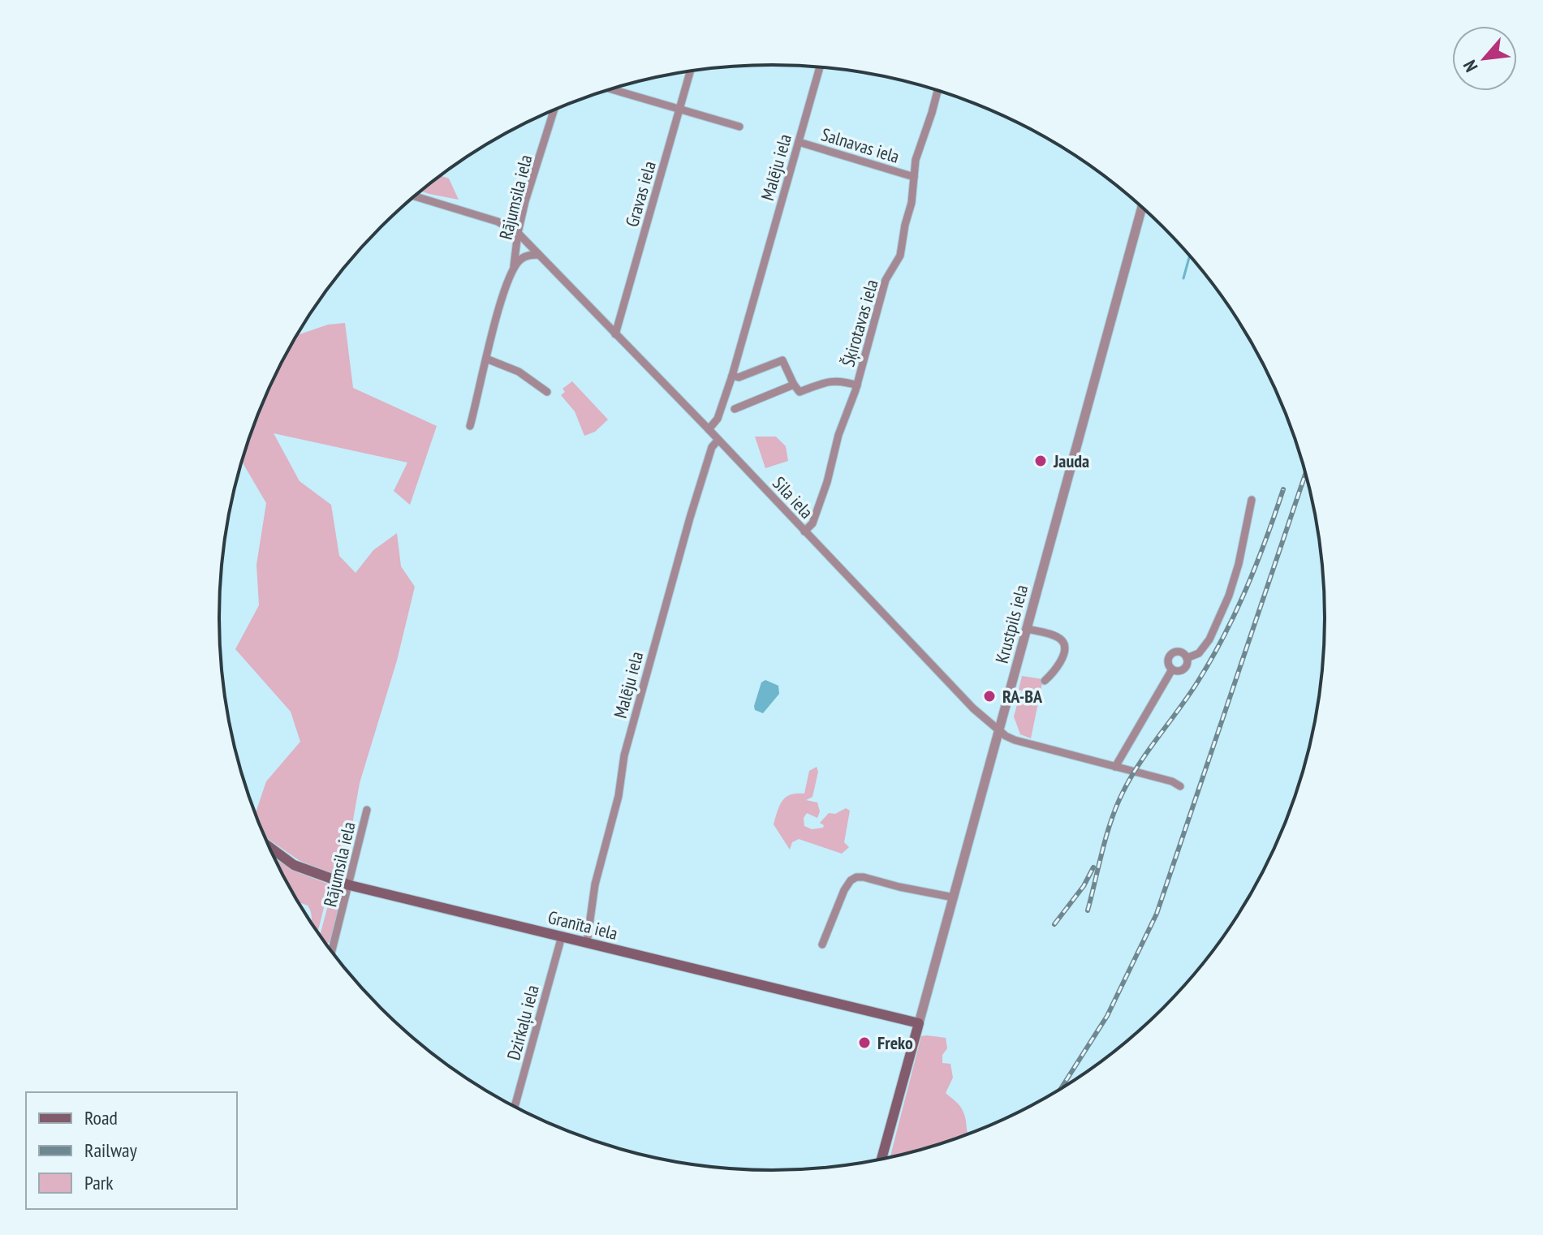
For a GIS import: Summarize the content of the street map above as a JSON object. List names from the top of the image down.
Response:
{
  "streets": {
    "main road": ["Krustpils iela", "Granīta iela"],
    "street": [
      "Salnavas iela",
      "Malēju iela",
      "Gravas iela",
      "Rājumsila iela",
      "Šķirotavas iela",
      "Sila iela",
      "Dzirkaļu iela"
    ]
  },
  "crossings": [
    ["Salnavas iela", "Malēju iela"],
    ["Salnavas iela", "Šķirotavas iela"],
    ["Malēju iela", "Sila iela"],
    ["Malēju iela", "Granīta iela"],
    ["Gravas iela", "Sila iela"],
    ["Rājumsila iela", "Sila iela"],
    ["Rājumsila iela", "Granīta iela"],
    ["Šķirotavas iela", "Sila iela"],
    ["Sila iela", "Krustpils iela"],
    ["Krustpils iela", "Granīta iela"],
    ["Granīta iela", "Dzirkaļu iela"]
  ],
  "places": ["Jauda", "RA-BA", "Freko"],
  "legend": ["Road", "Railway", "Park"],
  "north": "bottom left"
}
